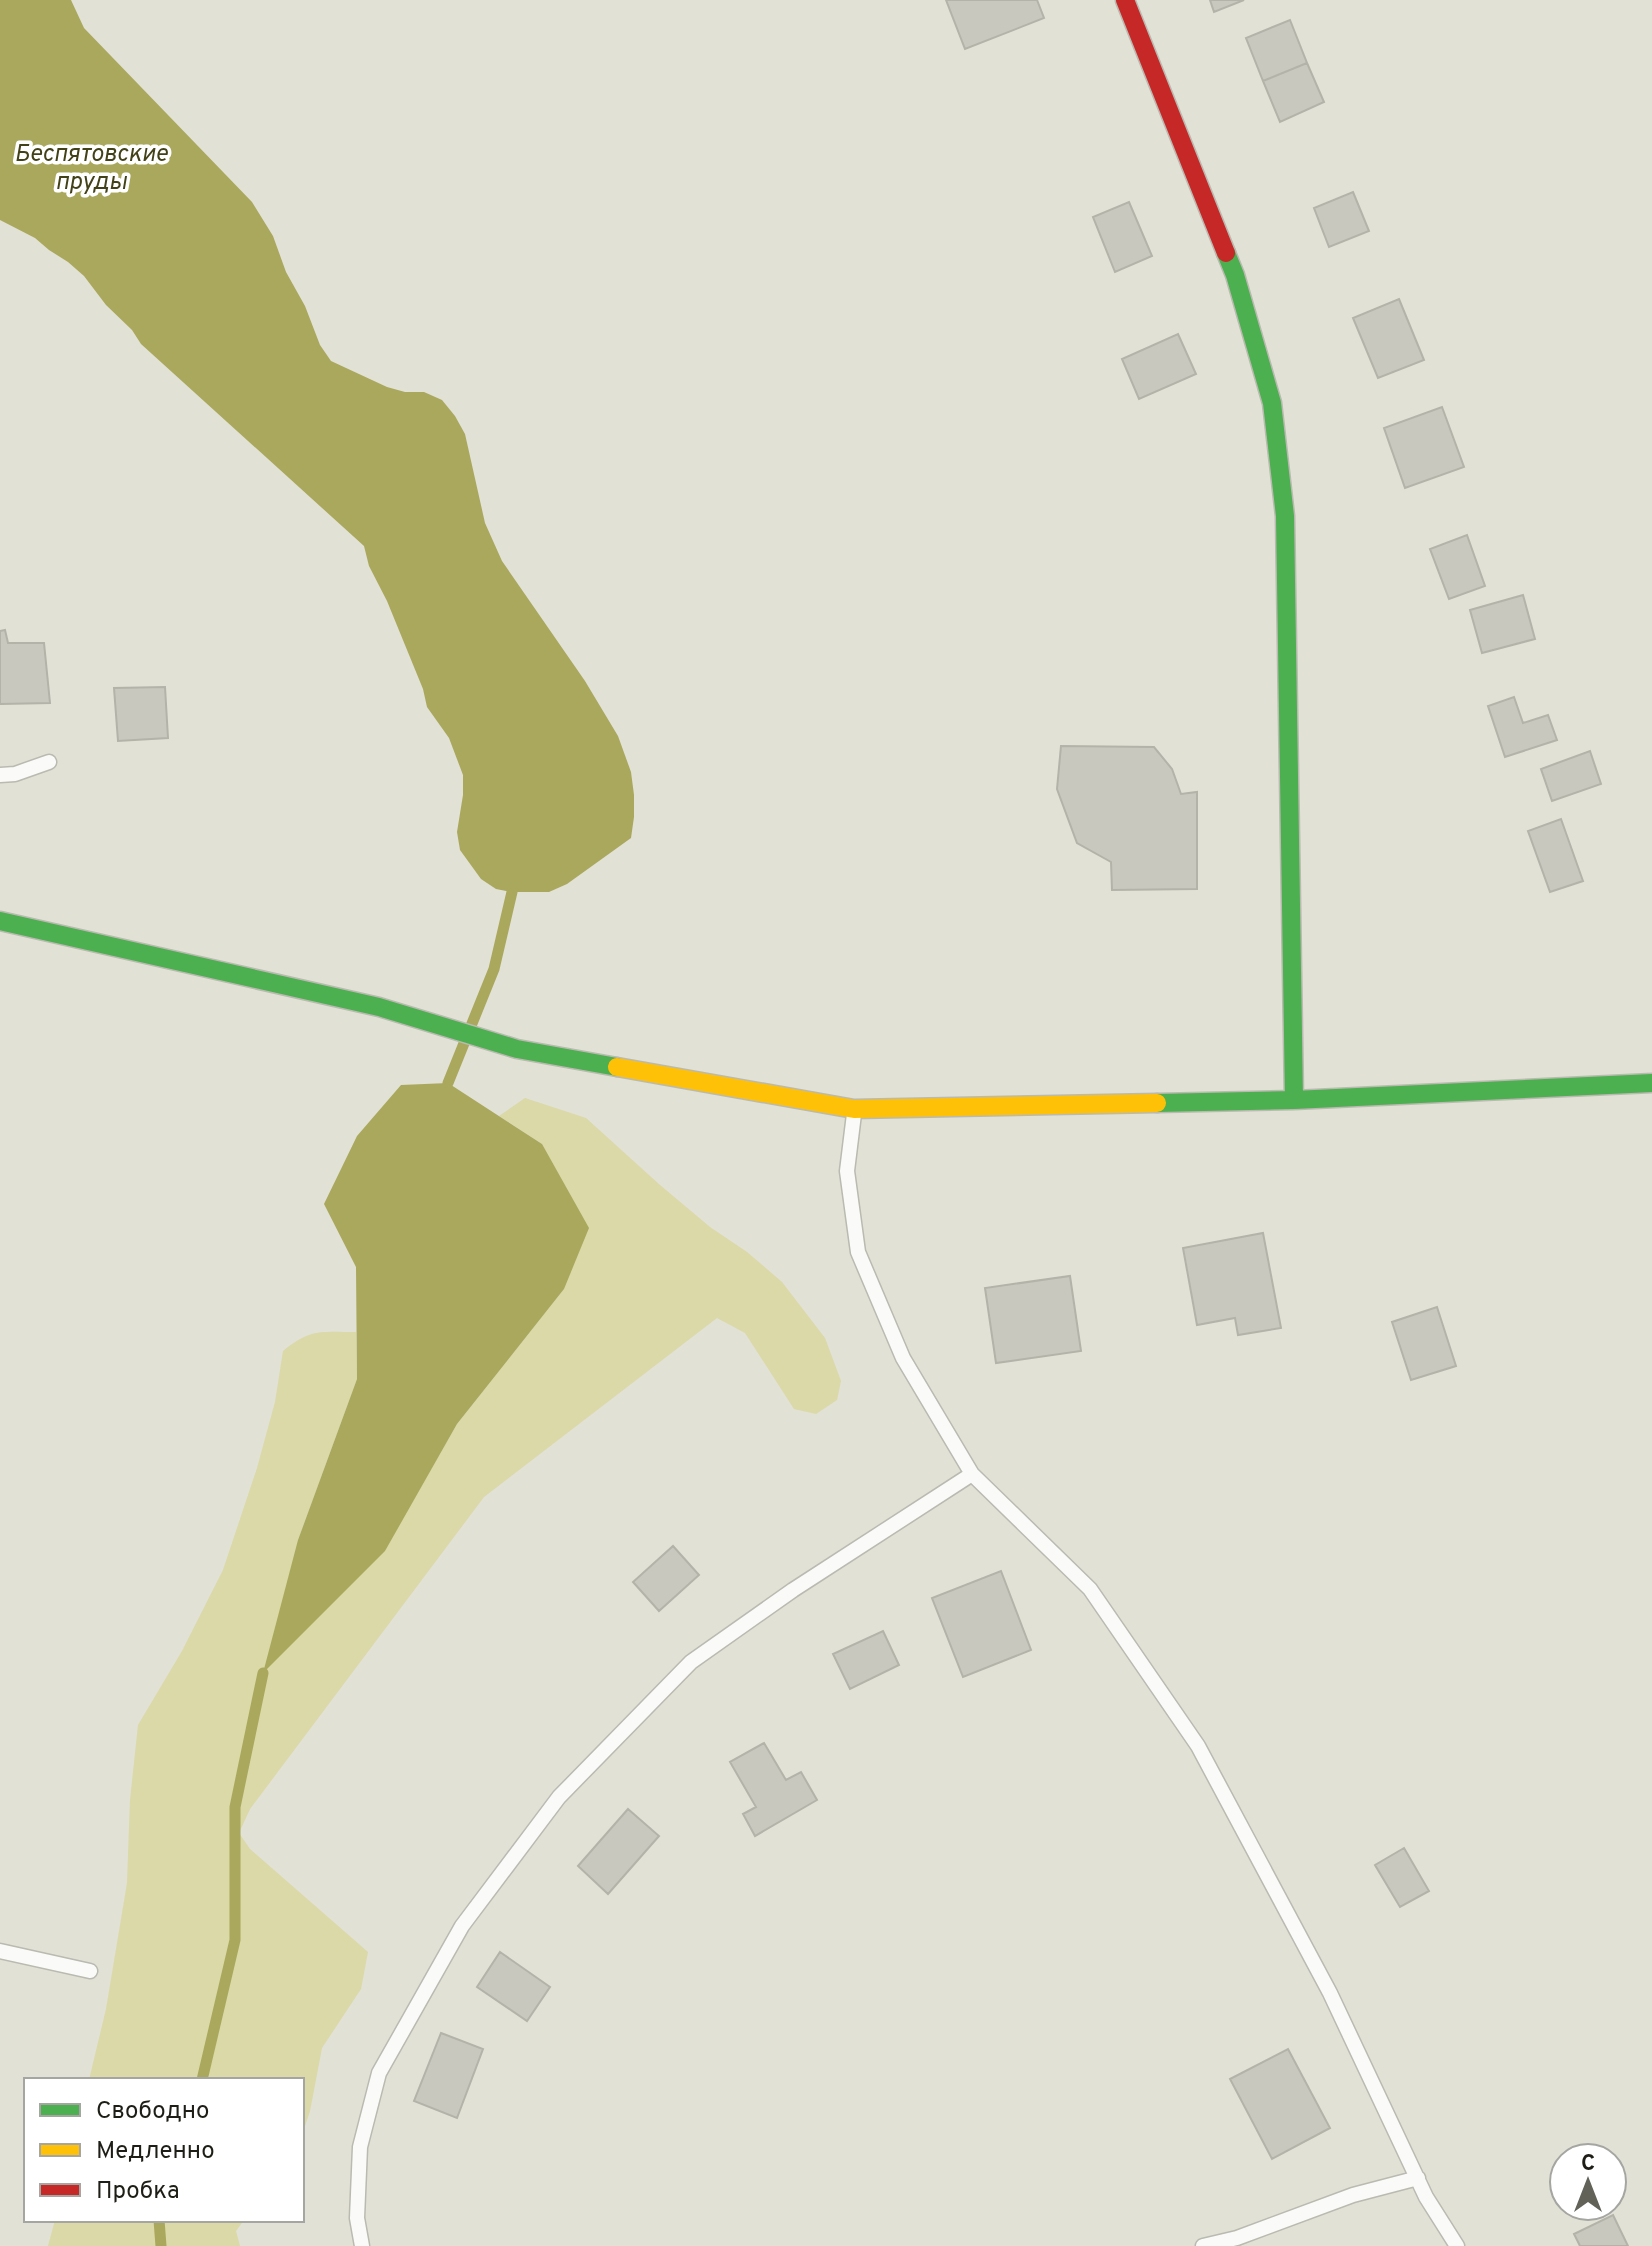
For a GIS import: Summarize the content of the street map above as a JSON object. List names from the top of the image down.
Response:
{
  "water": ["Беспятовские пруды"],
  "legend": ["Свободно", "Медленно", "Пробка"],
  "north": "top"
}
